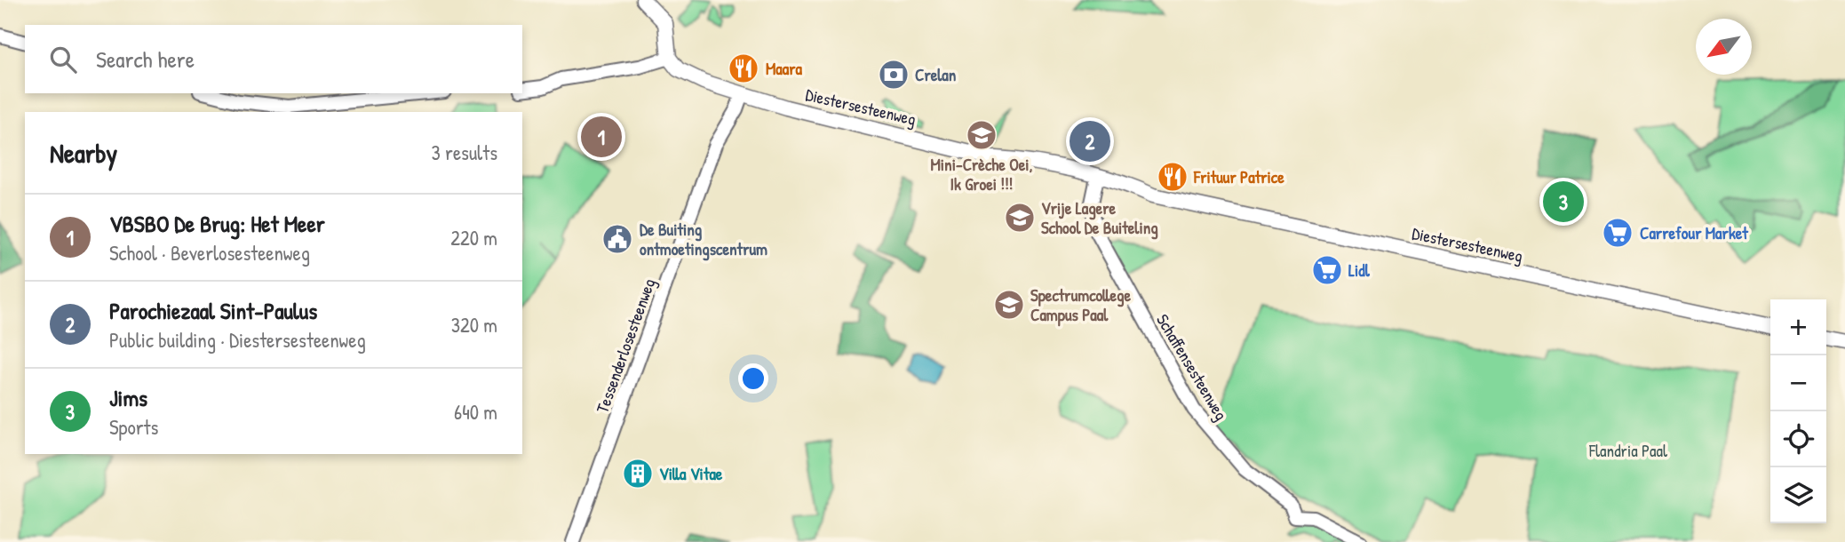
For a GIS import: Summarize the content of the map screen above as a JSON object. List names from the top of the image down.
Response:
{
  "streets": {
    "main road": ["Diestersesteenweg"],
    "street": ["Tessenderlosesteenweg", "Schaffensesteenweg"]
  },
  "crossings": [
    ["Diestersesteenweg", "Tessenderlosesteenweg"],
    ["Diestersesteenweg", "Schaffensesteenweg"]
  ],
  "parks": ["Flandria Paal"],
  "places": {
    "restaurant": ["Maara", "Frituur Patrice"],
    "bank": ["Crelan"],
    "school or university": ["Mini-Crèche Oei, Ik Groei !!!", "Vrije Lagere School De Buiteling", "Spectrumcollege Campus Paal"],
    "supermarket": ["Carrefour Market", "Lidl"],
    "public building": ["De Buiting ontmoetingscentrum"],
    "building": ["Villa Vitae"]
  },
  "north": "bottom left",
  "page": {
    "search": "Search here",
    "heading": ["Nearby", "3 results"],
    "pins": ["1", "2", "3"],
    "list": [
      {
        "mark": "1",
        "name": "VBSBO De Brug: Het Meer",
        "note": "School · Beverlosesteenweg",
        "value": "220 m"
      },
      {
        "mark": "2",
        "name": "Parochiezaal Sint-Paulus",
        "note": "Public building · Diestersesteenweg",
        "value": "320 m"
      },
      {
        "mark": "3",
        "name": "Jims",
        "note": "Sports",
        "value": "640 m"
      }
    ],
    "map_buttons": ["+", "−"]
  }
}
